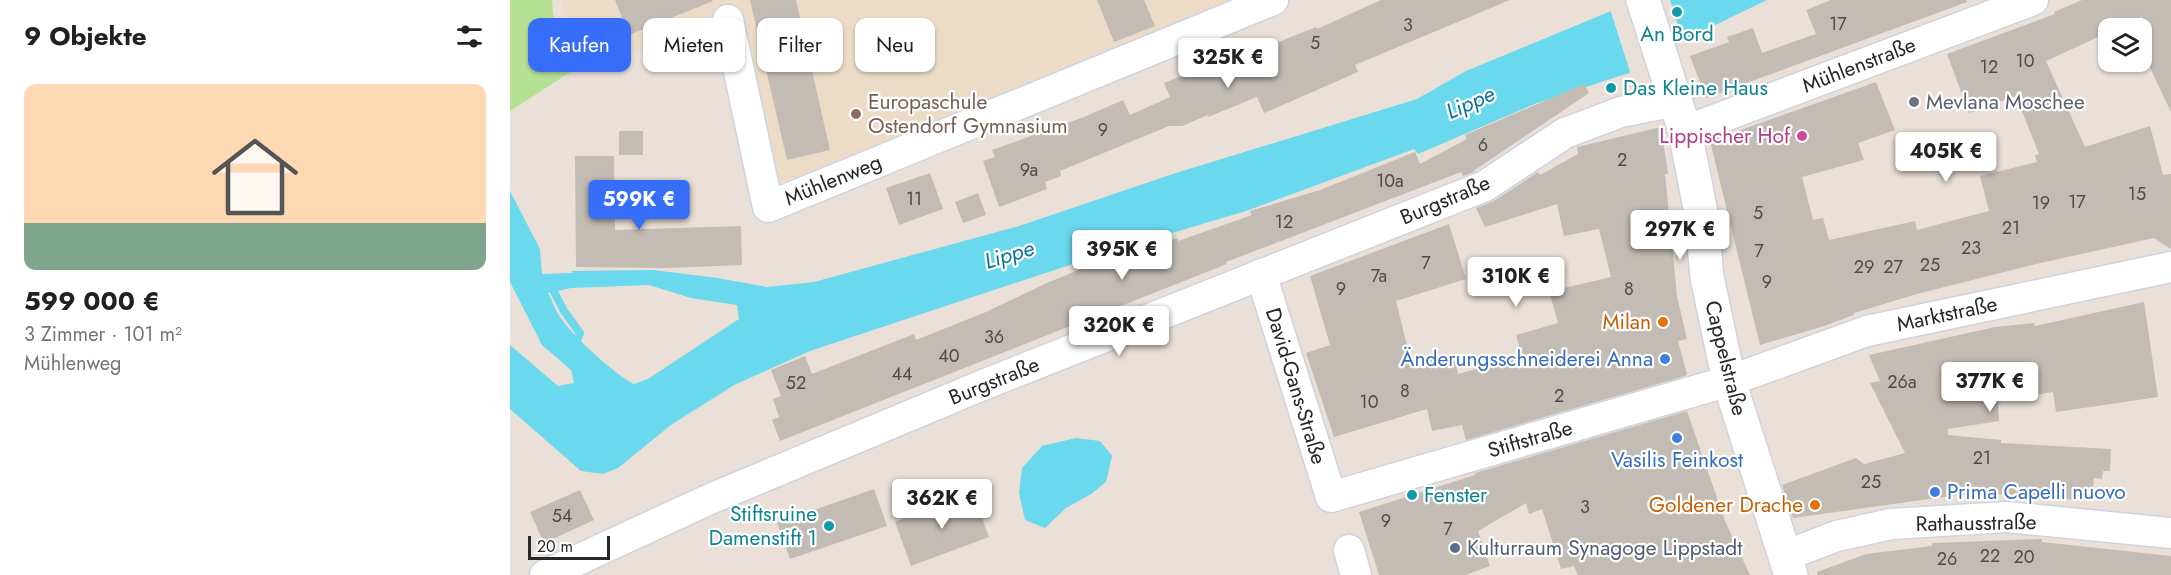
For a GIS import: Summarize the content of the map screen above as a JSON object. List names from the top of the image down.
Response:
{
  "streets": {
    "street": [
      "Mühlenstraße",
      "Mühlenweg",
      "Burgstraße",
      "Marktstraße",
      "Cappelstraße",
      "David-Gans-Straße",
      "Stiftstraße",
      "Rathausstraße"
    ]
  },
  "crossings": [
    ["Mühlenstraße", "Burgstraße"],
    ["Mühlenstraße", "Cappelstraße"],
    ["Burgstraße", "Cappelstraße"],
    ["Burgstraße", "David-Gans-Straße"],
    ["Marktstraße", "Cappelstraße"],
    ["Marktstraße", "Stiftstraße"],
    ["Cappelstraße", "Stiftstraße"],
    ["Cappelstraße", "Rathausstraße"],
    ["David-Gans-Straße", "Stiftstraße"]
  ],
  "water": ["Lippe"],
  "places": [
    "An Bord",
    "Das Kleine Haus",
    "Mevlana Moschee",
    "Europaschule Ostendorf Gymnasium",
    "Lippischer Hof",
    "Milan",
    "Änderungsschneiderei Anna",
    "Vasilis Feinkost",
    "Prima Capelli nuovo",
    "Fenster",
    "Goldener Drache",
    "Stiftsruine Damenstift 1",
    "Kulturraum Synagoge Lippstadt"
  ],
  "house_numbers": [
    "17",
    "3",
    "5",
    "10",
    "12",
    "9",
    "6",
    "2",
    "9a",
    "10a",
    "15",
    "11",
    "17",
    "19",
    "5",
    "12",
    "21",
    "23",
    "7",
    "7",
    "25",
    "29",
    "27",
    "7a",
    "9",
    "9",
    "8",
    "36",
    "40",
    "44",
    "26a",
    "52",
    "8",
    "2",
    "10",
    "21",
    "25",
    "3",
    "54",
    "9",
    "7",
    "22",
    "20",
    "26"
  ],
  "scale_bar": "20 m",
  "page": {
    "heading": "9 Objekte",
    "chip": [
      "Kaufen",
      "Mieten",
      "Filter",
      "Neu"
    ],
    "price": [
      "325K €",
      "405K €",
      "599K €",
      "297K €",
      "395K €",
      "310K €",
      "320K €",
      "377K €",
      "362K €"
    ],
    "list": [
      {
        "name": "599 000 €",
        "note": "3 Zimmer · 101 m² · Mühlenweg"
      }
    ],
    "scale": "20 m"
  }
}
